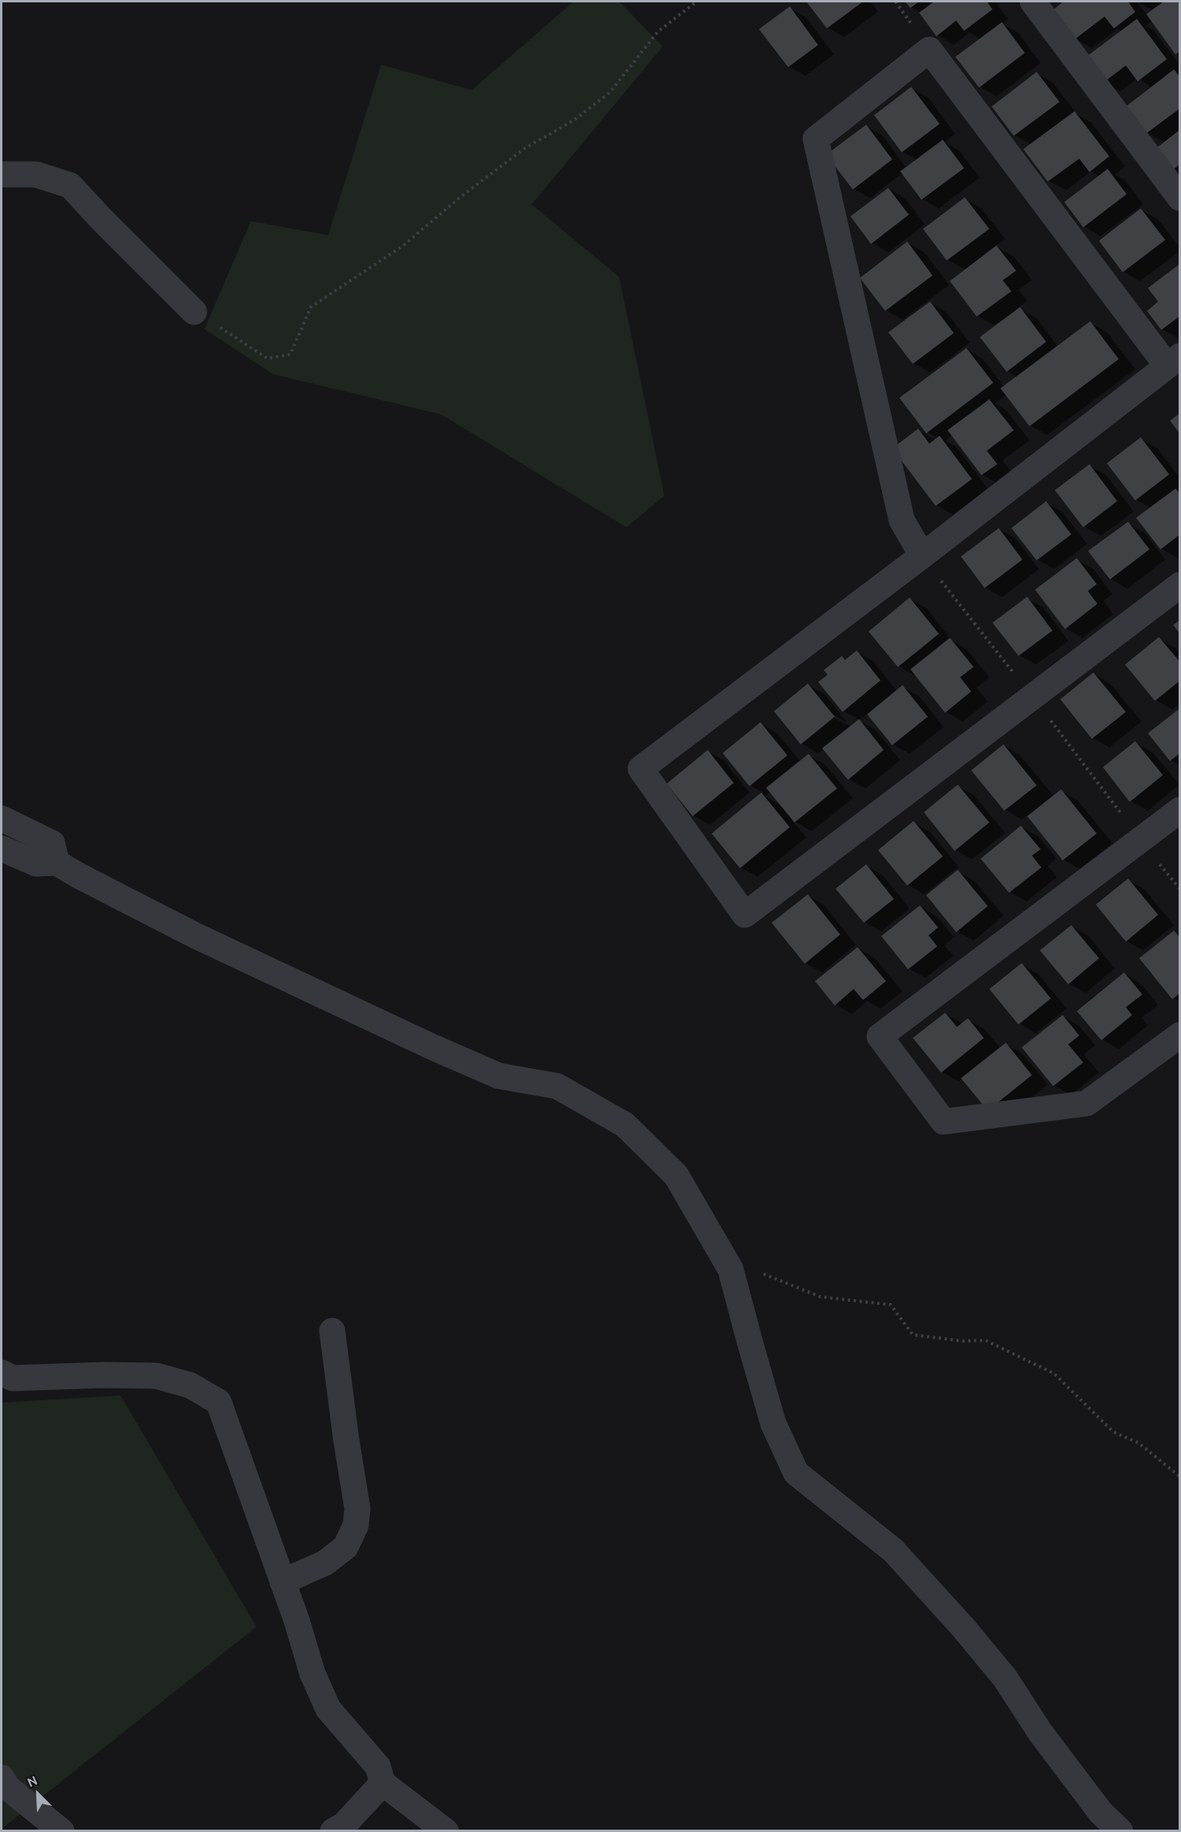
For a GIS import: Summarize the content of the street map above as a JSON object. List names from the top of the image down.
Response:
{
  "north": "top left"
}
